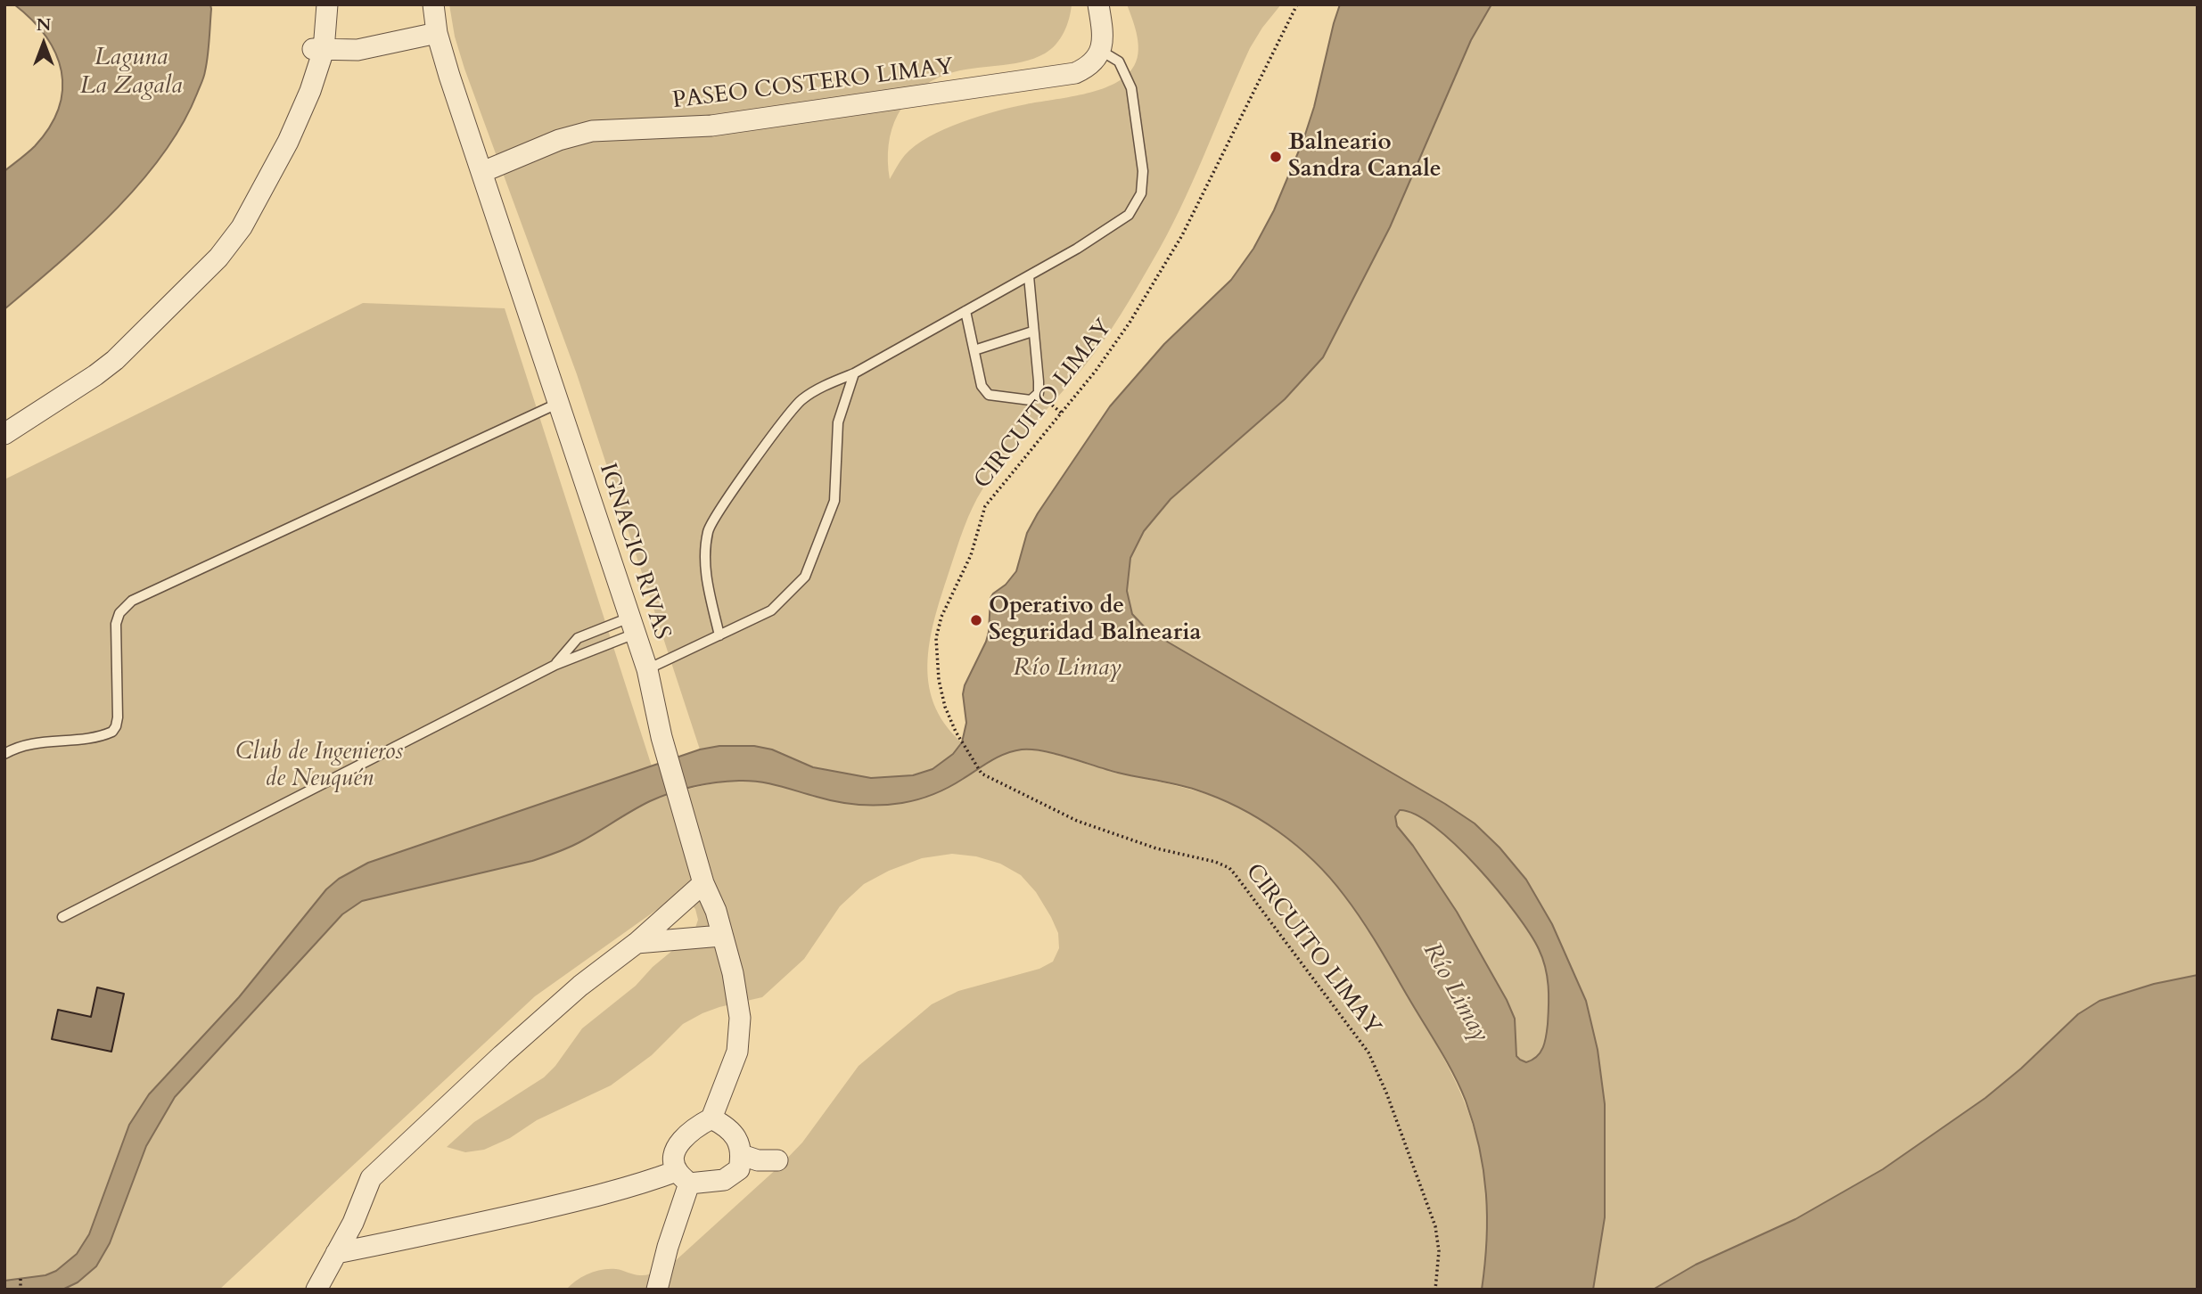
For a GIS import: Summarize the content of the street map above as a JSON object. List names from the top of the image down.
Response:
{
  "streets": {
    "street": ["PASEO COSTERO LIMAY", "IGNACIO RIVAS"],
    "path": ["CIRCUITO LIMAY"]
  },
  "crossings": [
    ["PASEO COSTERO LIMAY", "IGNACIO RIVAS"]
  ],
  "water": ["Laguna La Zagala", "Río Limay"],
  "parks": ["Club de Ingenieros de Neuquén"],
  "places": ["Balneario Sandra Canale", "Operativo de Seguridad Balnearia"],
  "north": "top"
}
